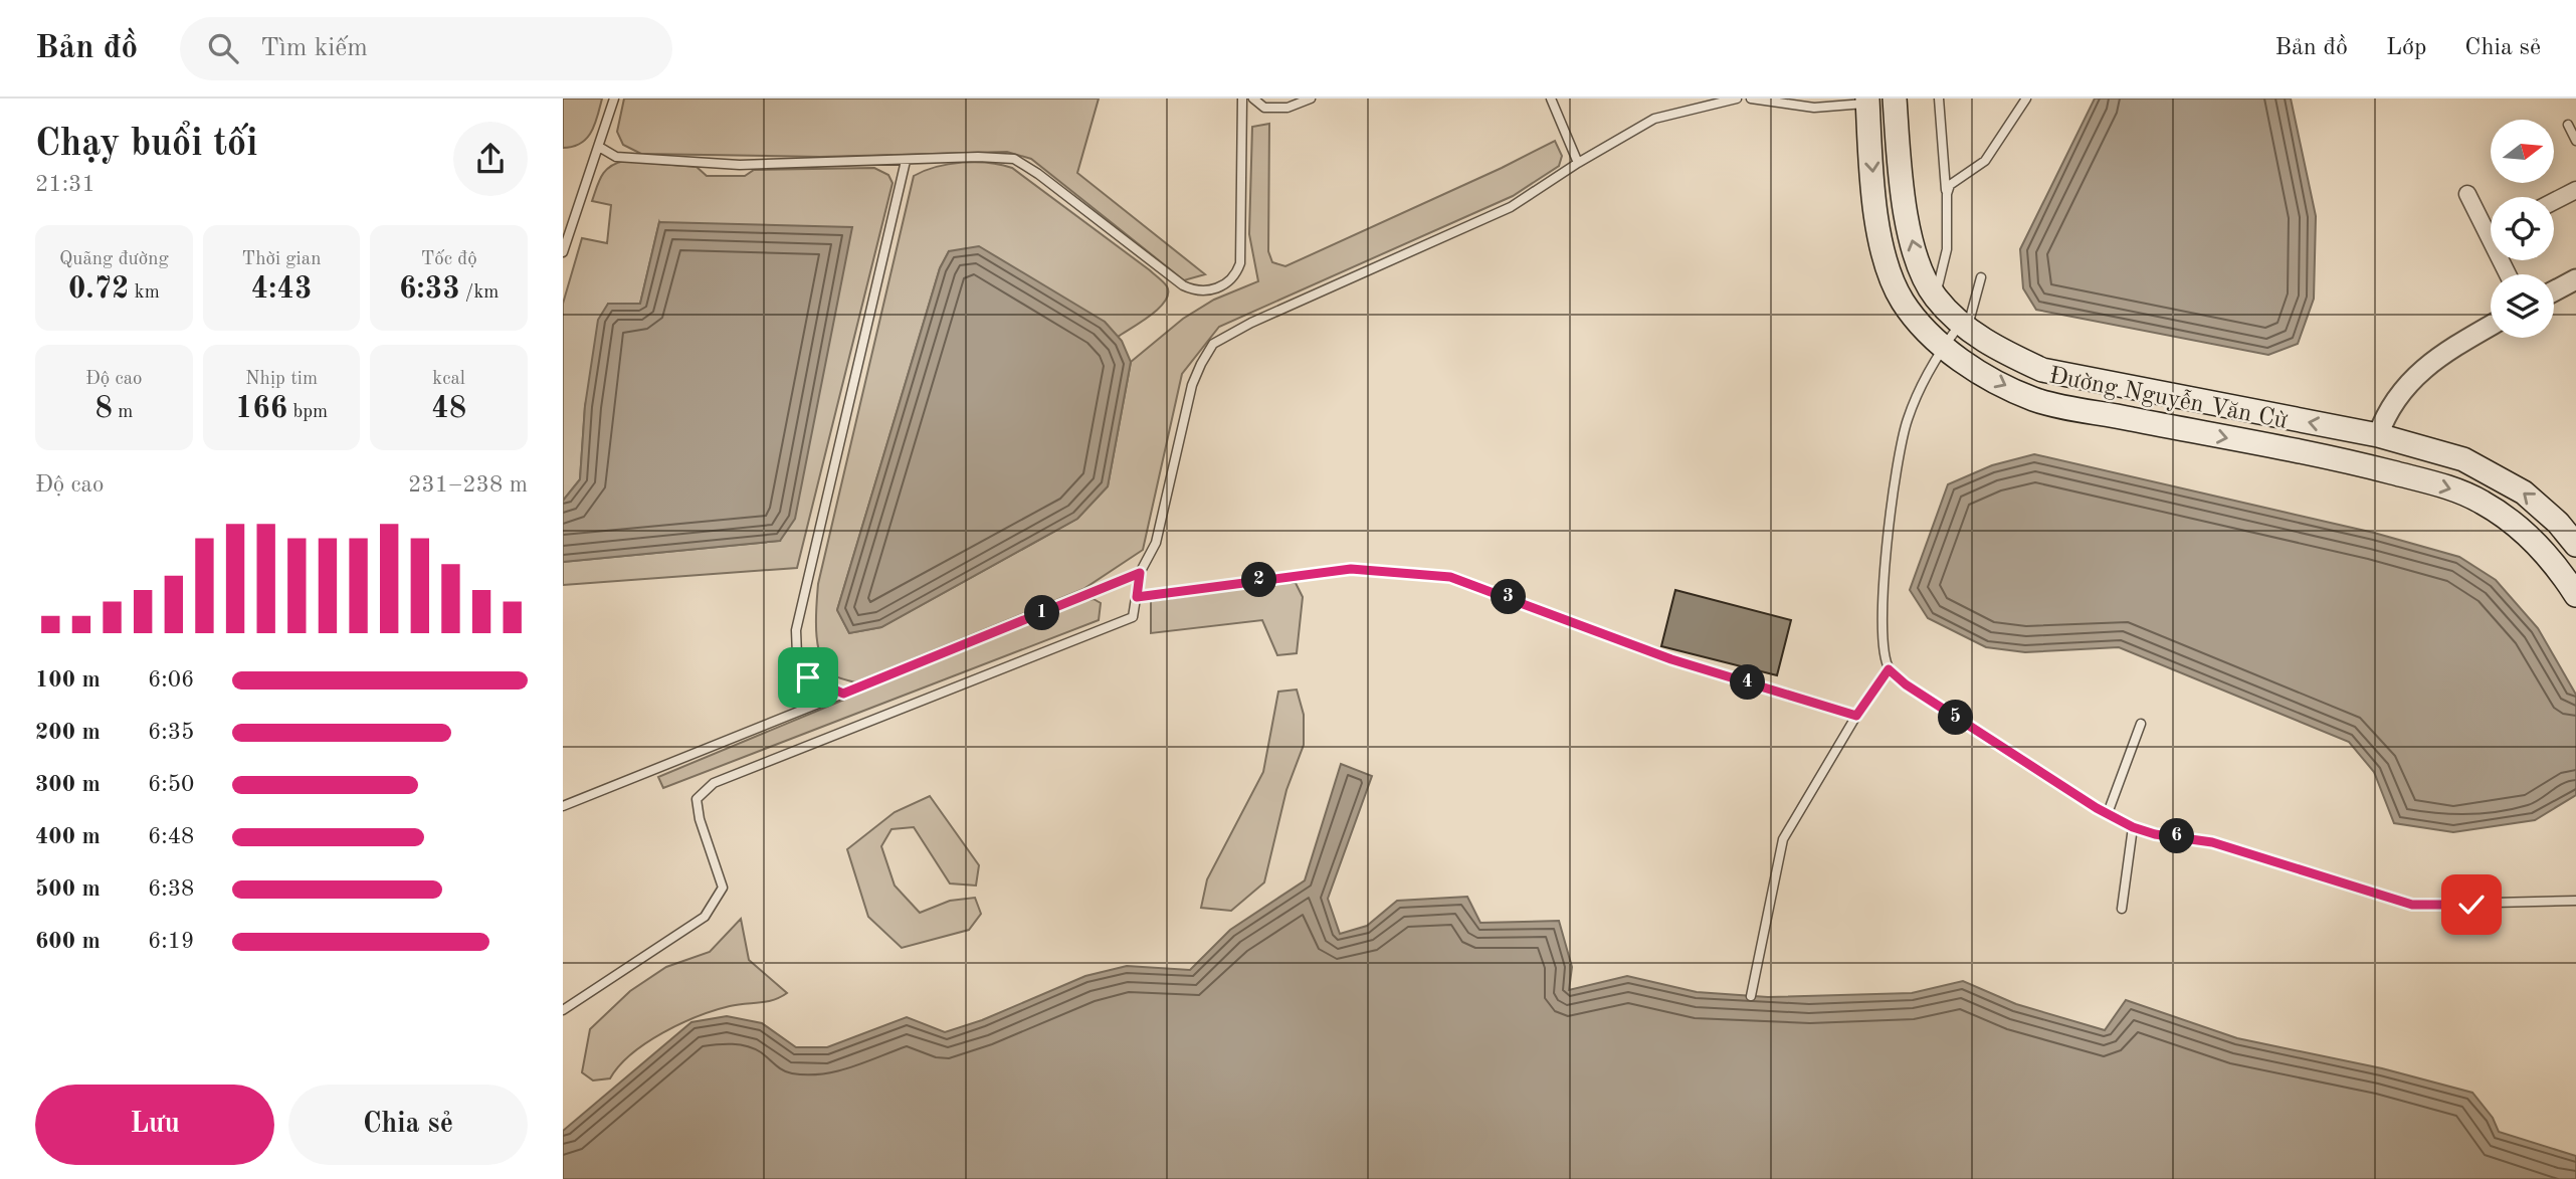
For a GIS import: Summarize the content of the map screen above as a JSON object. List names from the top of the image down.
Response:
{
  "streets": {
    "main road": ["Đường Nguyễn Văn Cừ"]
  },
  "north": "right",
  "page": {
    "header": "Bản đồ",
    "search": "Tìm kiếm",
    "nav": ["Bản đồ", "Lớp", "Chia sẻ"],
    "heading": ["Chạy buổi tối", "21:31"],
    "stats": [
      ["Quãng đường", "0.72 km"],
      ["Thời gian", "4:43"],
      ["Tốc độ", "6:33 /km"],
      ["Độ cao", "8 m"],
      ["Nhịp tim", "166 bpm"],
      ["kcal", "48"]
    ],
    "chart": ["Độ cao", "231–238 m"],
    "pins": [
      "2",
      "3",
      "1",
      "4",
      "5",
      "6"
    ],
    "list": [
      {
        "name": "100 m",
        "note": "6:06"
      },
      {
        "name": "200 m",
        "note": "6:35"
      },
      {
        "name": "300 m",
        "note": "6:50"
      },
      {
        "name": "400 m",
        "note": "6:48"
      },
      {
        "name": "500 m",
        "note": "6:38"
      },
      {
        "name": "600 m",
        "note": "6:19"
      }
    ],
    "buttons": ["Lưu", "Chia sẻ"]
  }
}
